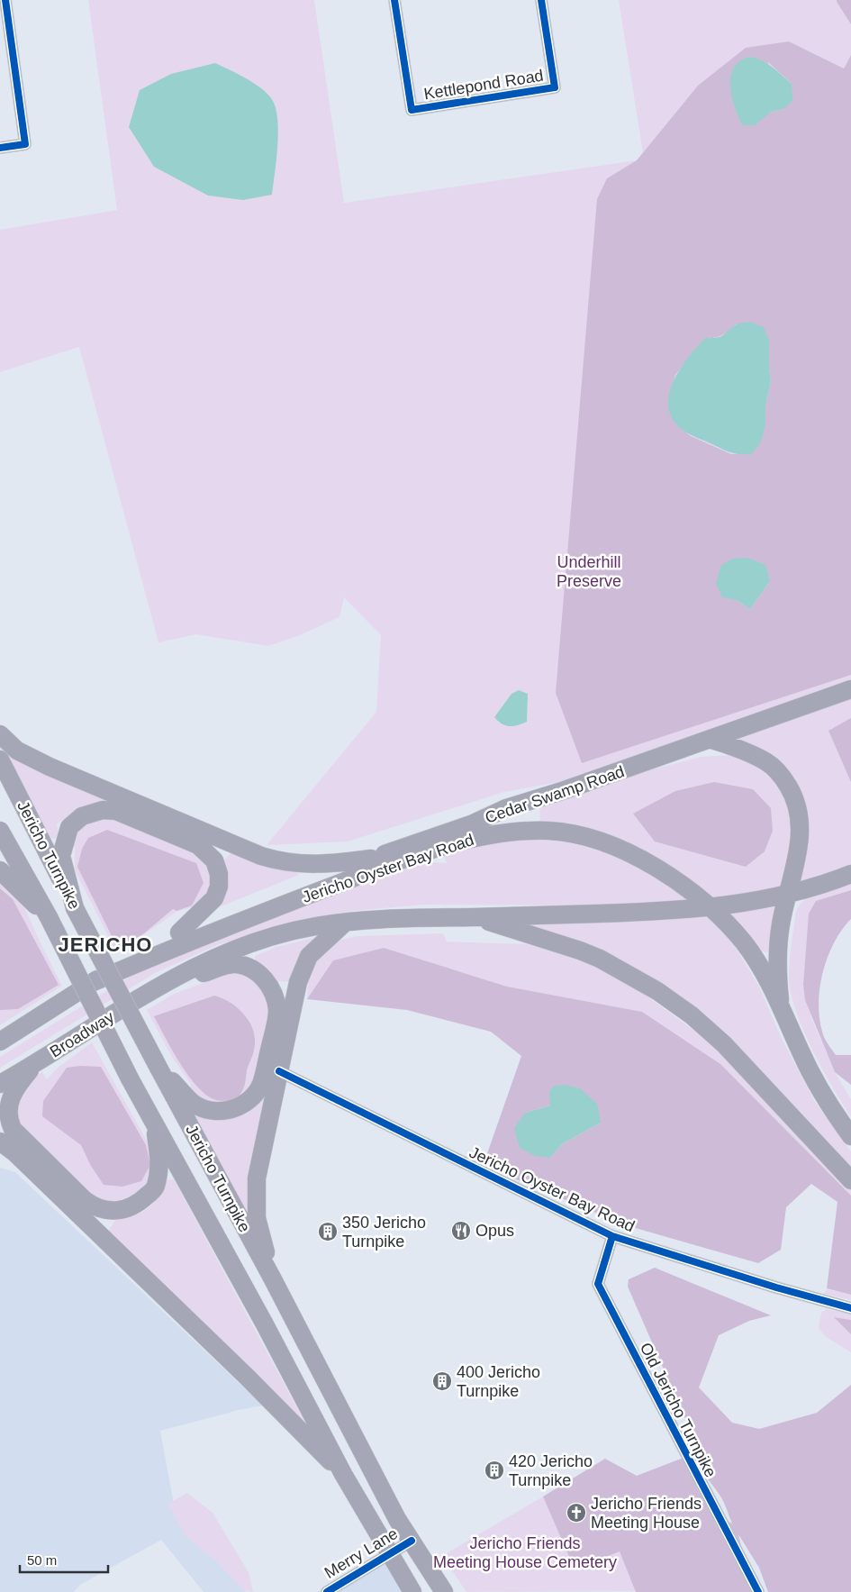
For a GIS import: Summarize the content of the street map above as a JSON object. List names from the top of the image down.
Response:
{
  "streets": {
    "main road": [
      "Cedar Swamp Road",
      "Jericho Turnpike",
      "Jericho Oyster Bay Road",
      "Broadway"
    ],
    "street": ["Kettlepond Road", "Old Jericho Turnpike", "Merry Lane"]
  },
  "crossings": [
    ["Cedar Swamp Road", "Jericho Oyster Bay Road"],
    ["Jericho Turnpike", "Merry Lane"],
    ["Jericho Oyster Bay Road", "Old Jericho Turnpike"]
  ],
  "districts": ["JERICHO"],
  "parks": ["Underhill Preserve", "Jericho Friends Meeting House Cemetery"],
  "places": {
    "restaurant": ["Opus"],
    "building": ["350 Jericho Turnpike", "400 Jericho Turnpike", "420 Jericho Turnpike"],
    "church": ["Jericho Friends Meeting House"]
  },
  "scale_bar": "50 m"
}
